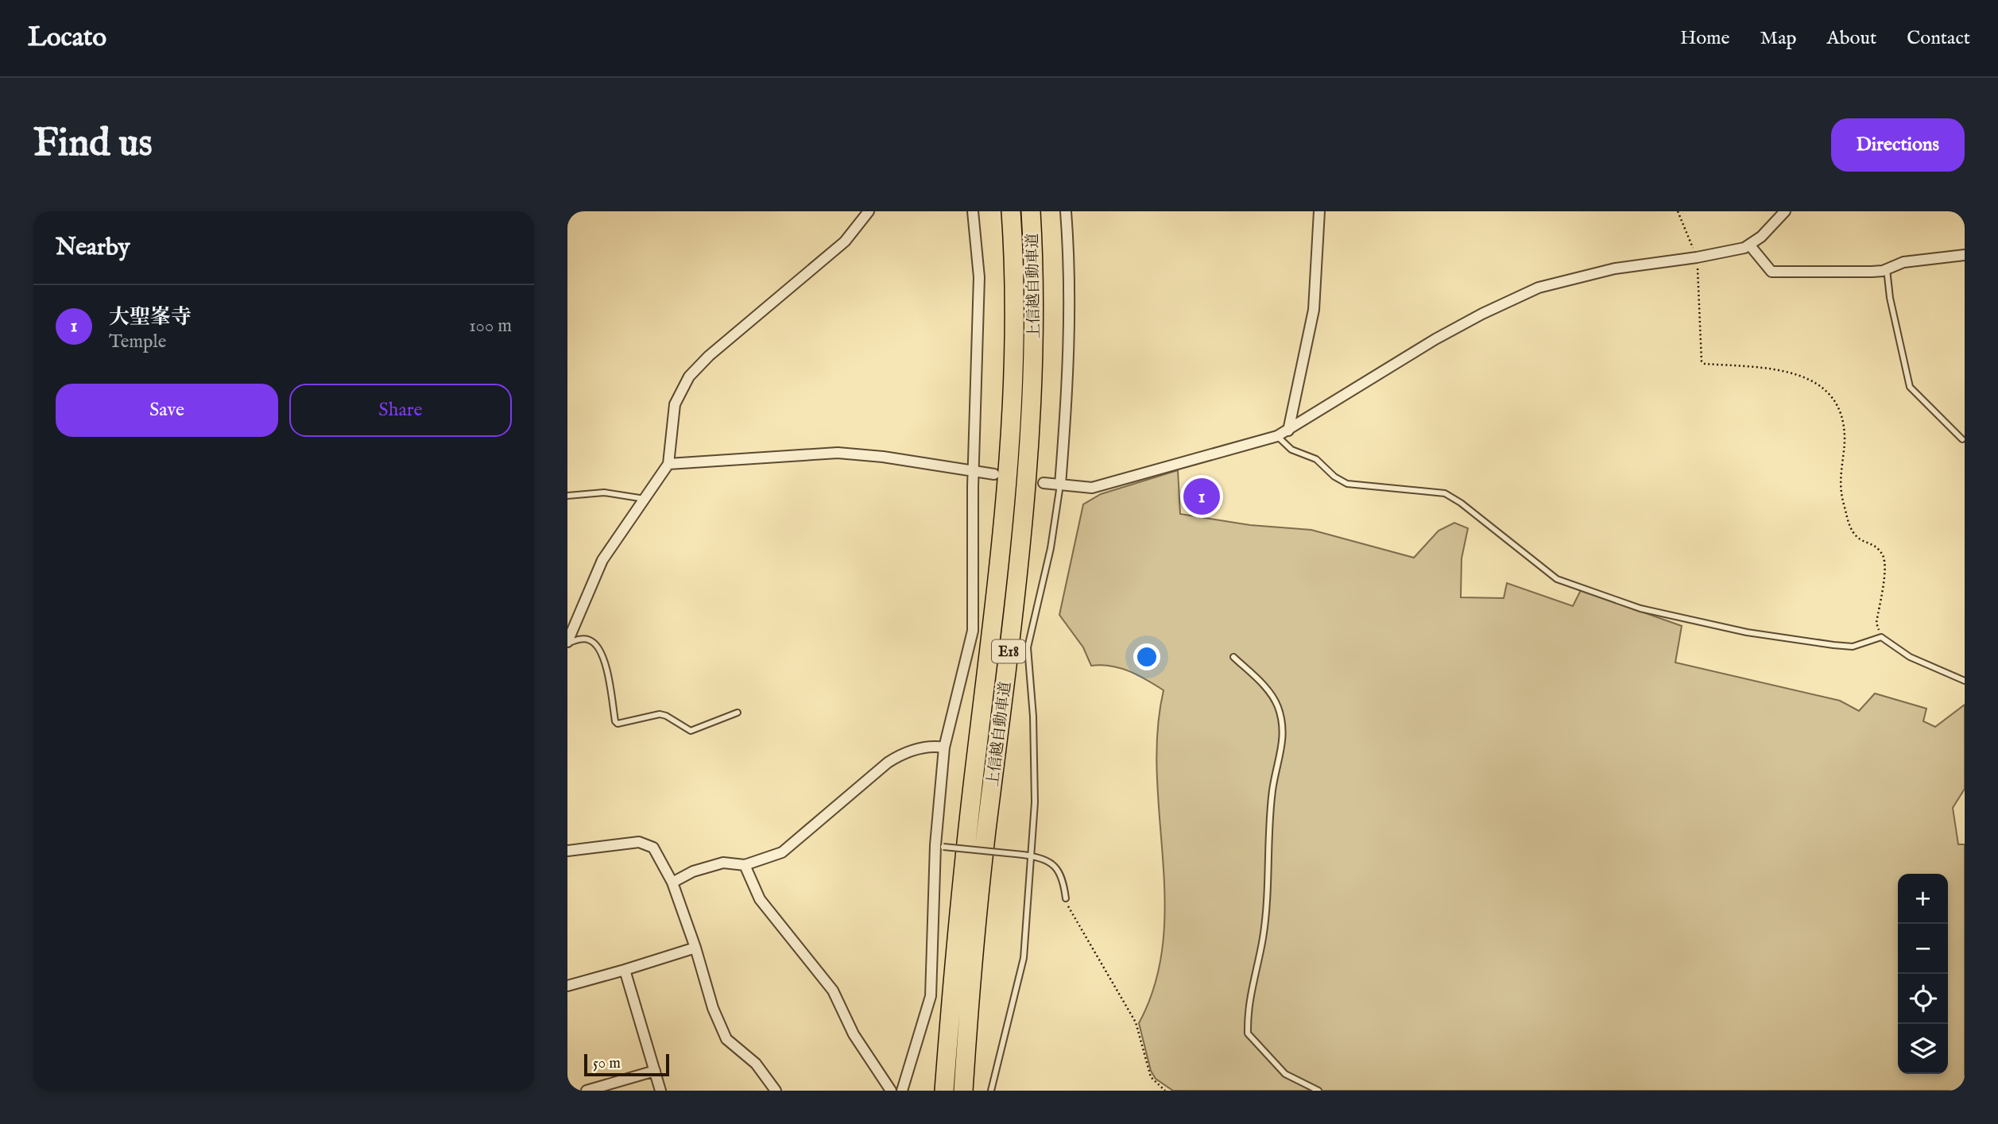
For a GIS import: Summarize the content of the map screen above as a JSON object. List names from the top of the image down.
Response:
{
  "streets": {
    "highway": ["上信越自動車道", "E18"]
  },
  "scale_bar": "50 m",
  "page": {
    "header": "Locato",
    "nav": [
      "Home",
      "Map",
      "About",
      "Contact"
    ],
    "buttons": [
      "Directions",
      ["Save", "Share"]
    ],
    "title": "Find us",
    "heading": "Nearby",
    "list": [
      {
        "mark": "1",
        "name": "大聖峯寺",
        "note": "Temple",
        "value": "100 m"
      }
    ],
    "pins": "1",
    "map_buttons": ["+", "−"],
    "scale": "50 m"
  }
}
